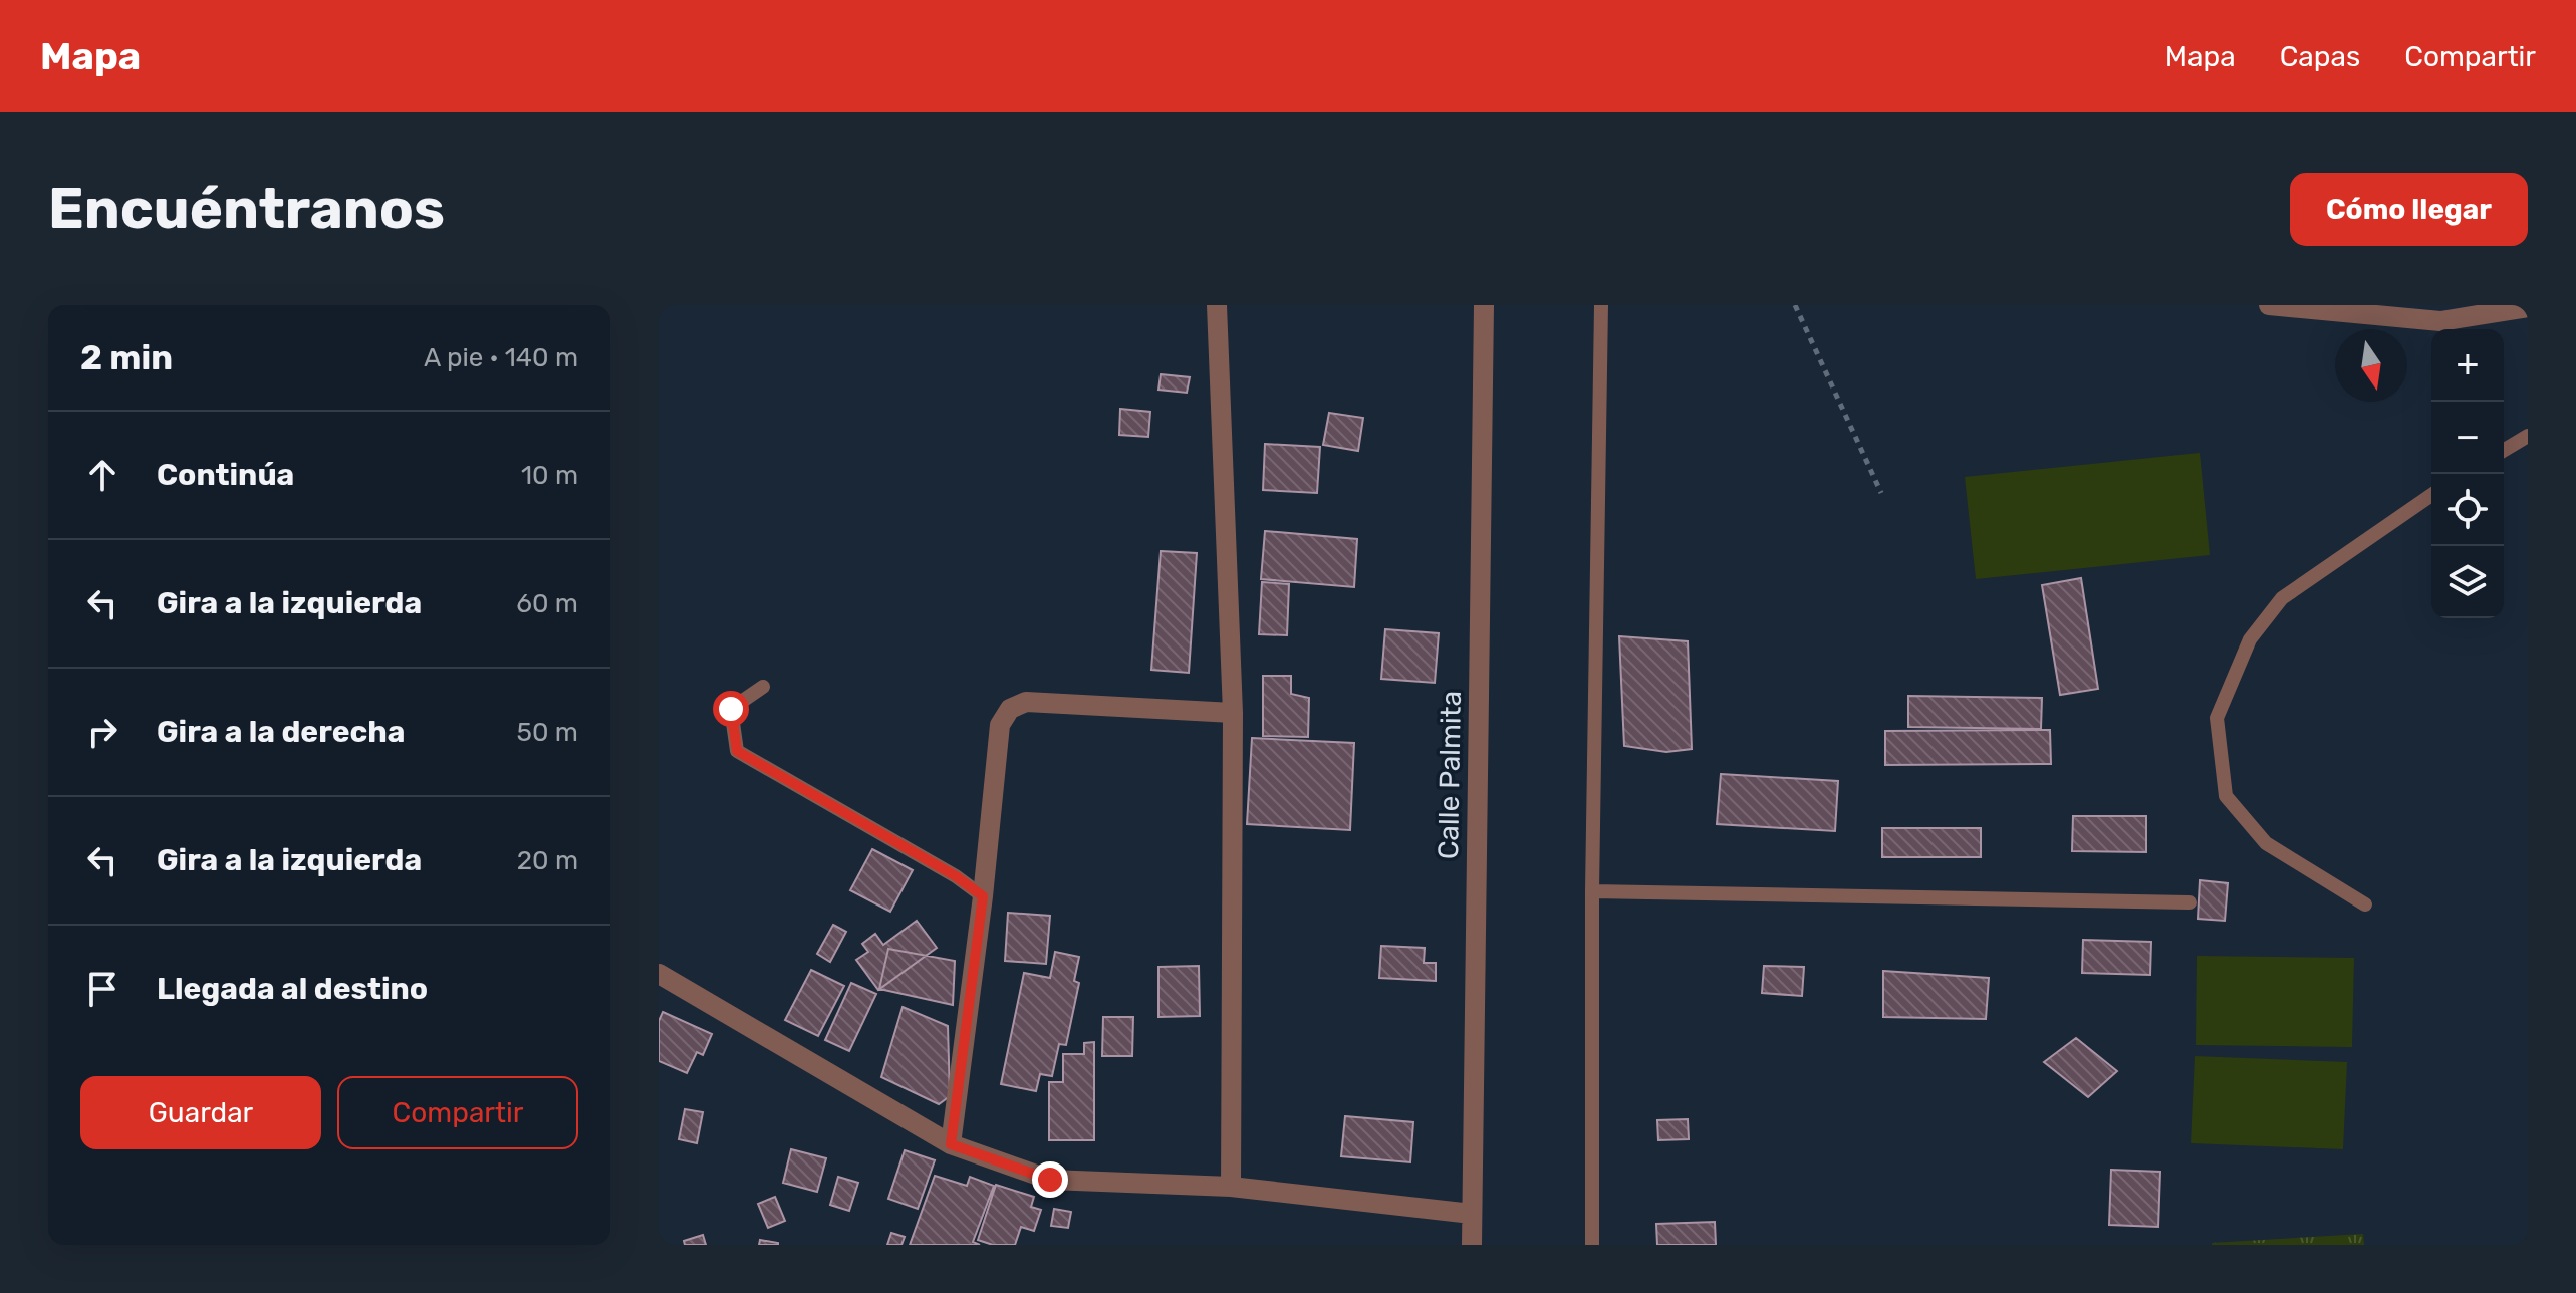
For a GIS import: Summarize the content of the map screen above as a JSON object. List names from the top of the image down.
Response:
{
  "streets": {
    "street": ["Calle Palmita"]
  },
  "north": "bottom",
  "page": {
    "header": "Mapa",
    "nav": ["Mapa", "Capas", "Compartir"],
    "buttons": [
      "Cómo llegar",
      ["Guardar", "Compartir"]
    ],
    "title": "Encuéntranos",
    "heading": ["2 min", "A pie · 140 m"],
    "map_buttons": ["+", "−"],
    "list": [
      ["Continúa", "10 m"],
      ["Gira a la izquierda", "60 m"],
      ["Gira a la derecha", "50 m"],
      ["Gira a la izquierda", "20 m"],
      "Llegada al destino"
    ]
  }
}
